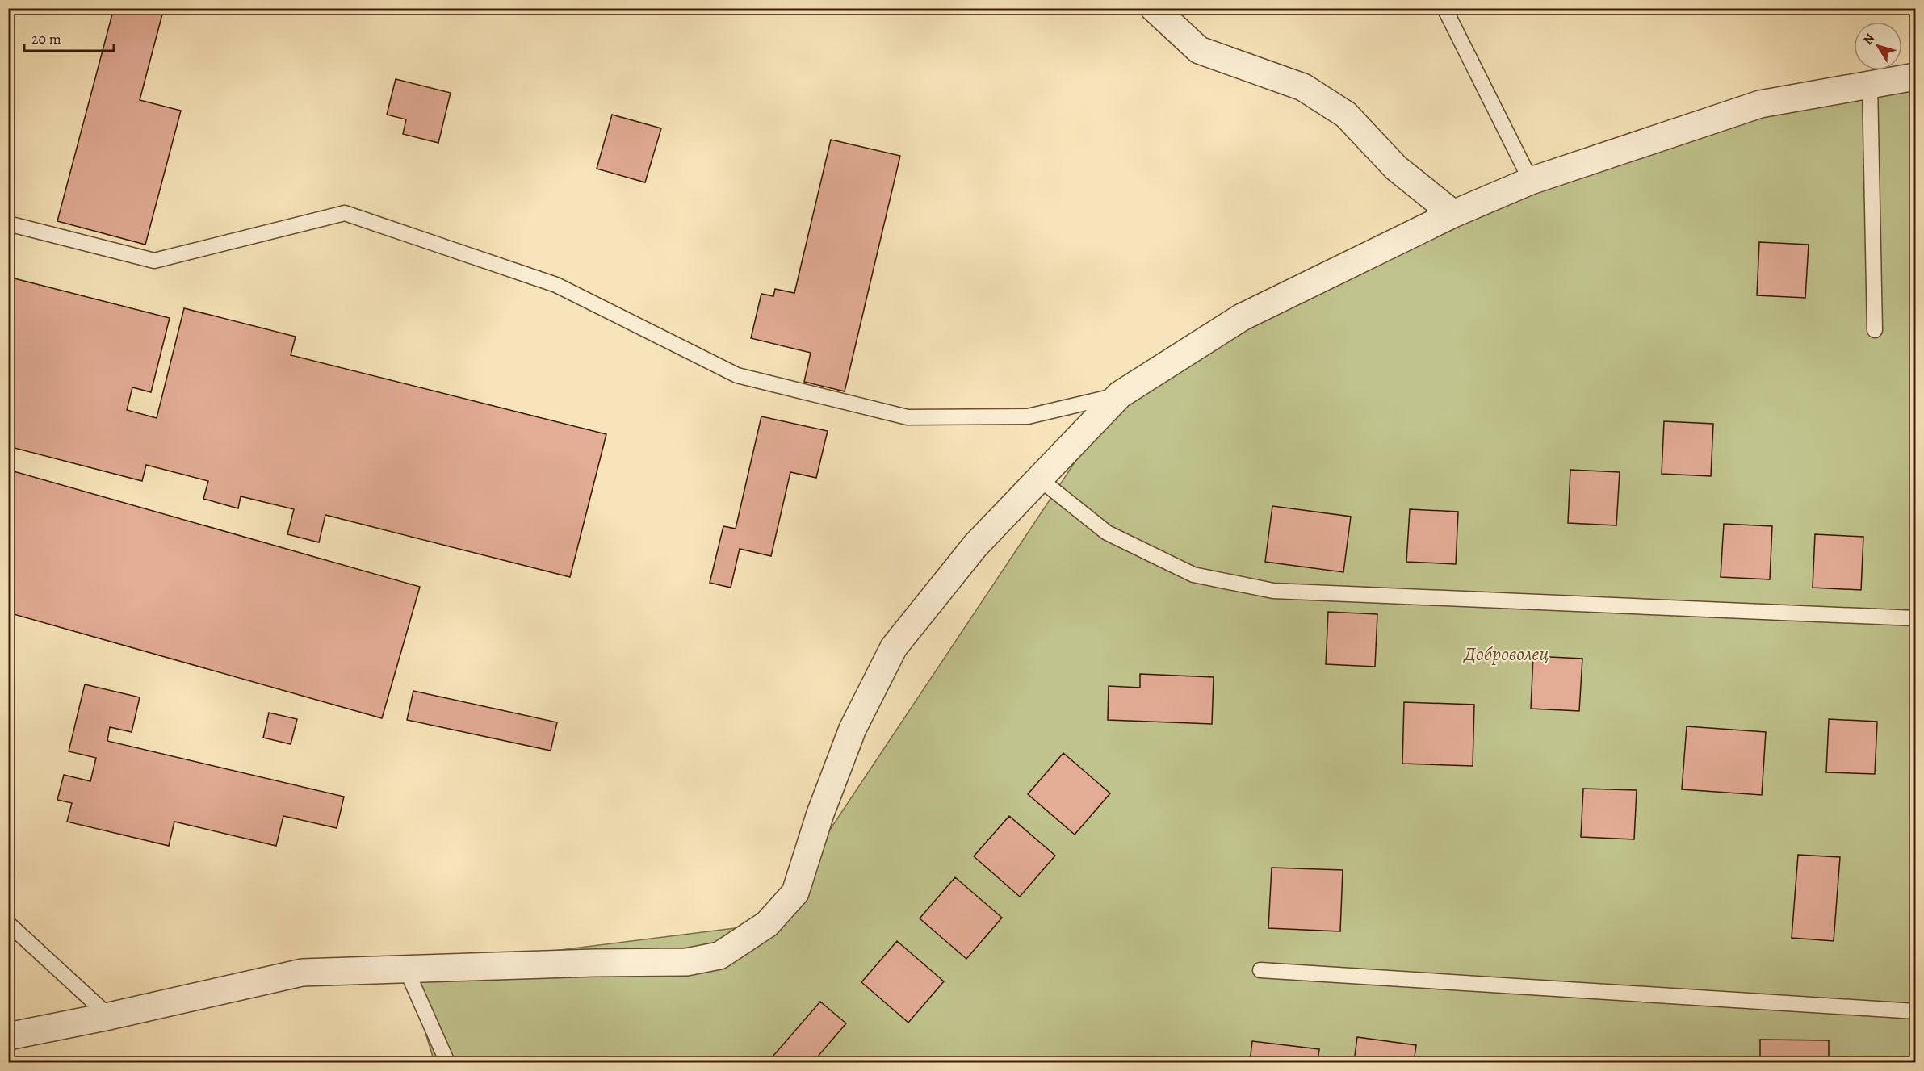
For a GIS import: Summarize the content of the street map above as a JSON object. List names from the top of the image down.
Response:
{
  "parks": ["Доброволец"],
  "scale_bar": "20 m",
  "north": "top left"
}
